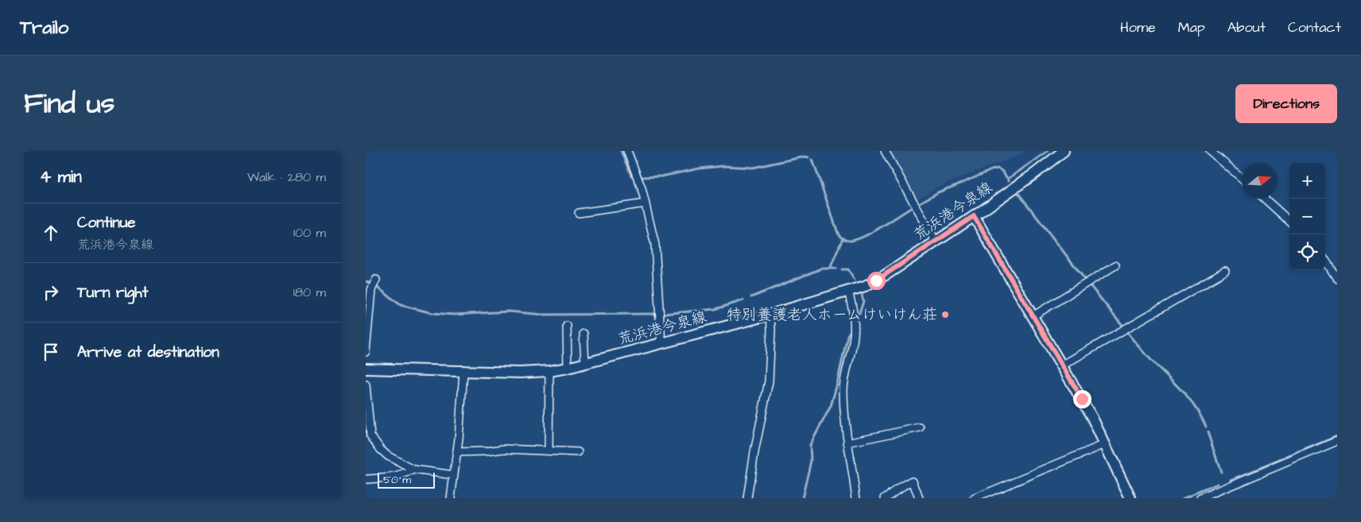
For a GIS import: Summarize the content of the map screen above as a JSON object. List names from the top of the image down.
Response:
{
  "streets": {
    "main road": ["荒浜港今泉線"]
  },
  "places": ["特別養護老人ホームけいけん荘"],
  "scale_bar": "50 m",
  "north": "right",
  "page": {
    "header": "Trailo",
    "nav": [
      "Home",
      "Map",
      "About",
      "Contact"
    ],
    "title": "Find us",
    "buttons": "Directions",
    "heading": ["4 min", "Walk · 280 m"],
    "map_buttons": ["+", "−"],
    "list": [
      ["Continue", "荒浜港今泉線", "100 m"],
      ["Turn right", "180 m"],
      "Arrive at destination"
    ],
    "scale": "50 m"
  }
}
